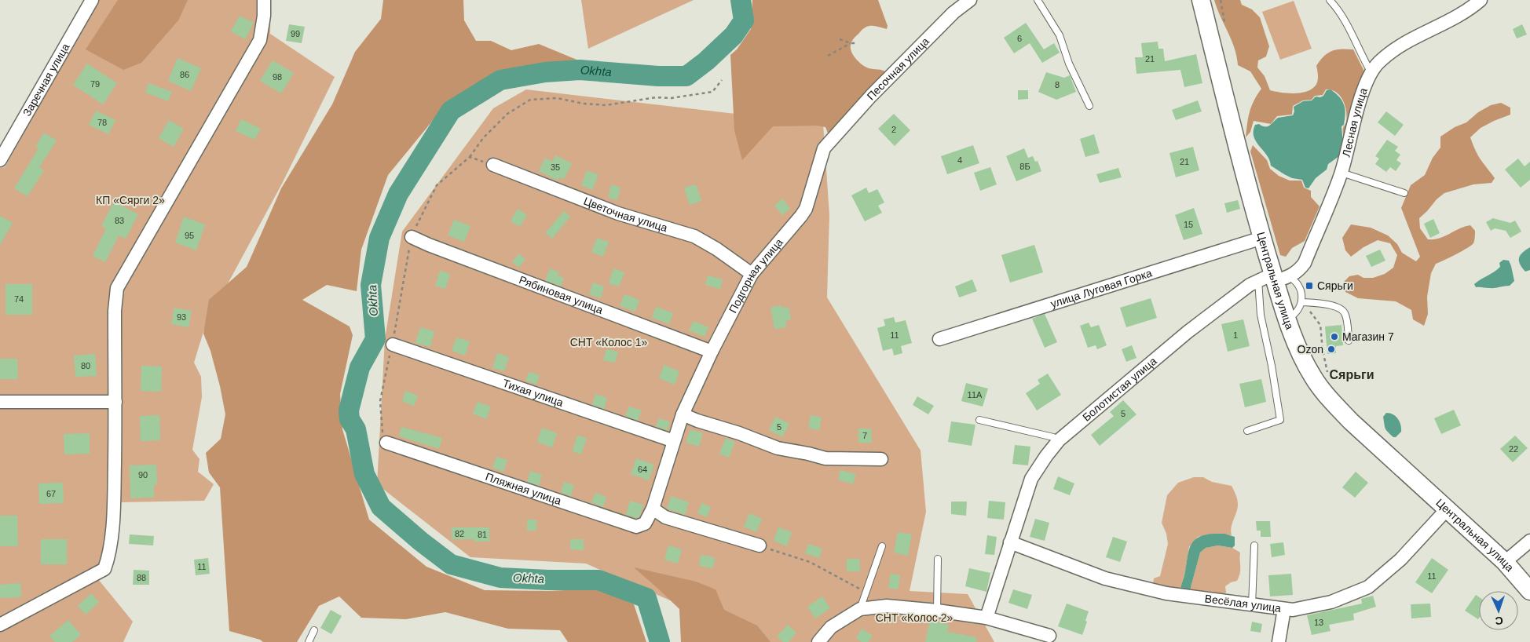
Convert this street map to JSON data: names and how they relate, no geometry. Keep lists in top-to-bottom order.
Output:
{
  "streets": {
    "street": [
      "Песочная улица",
      "Заречная улица",
      "Лесная улица",
      "Цветочная улица",
      "Подгорная улица",
      "Центральная улица",
      "улица Луговая Горка",
      "Рябиновая улица",
      "Болотистая улица",
      "Тихая улица",
      "Пляжная улица",
      "Весёлая улица"
    ]
  },
  "crossings": [
    ["Песочная улица", "Подгорная улица"],
    ["Лесная улица", "Центральная улица"],
    ["Лесная улица", "Болотистая улица"],
    ["Цветочная улица", "Подгорная улица"],
    ["Подгорная улица", "Рябиновая улица"],
    ["Подгорная улица", "Тихая улица"],
    ["Подгорная улица", "Пляжная улица"],
    ["Центральная улица", "улица Луговая Горка"],
    ["Центральная улица", "Болотистая улица"],
    ["Центральная улица", "Весёлая улица"],
    ["Болотистая улица", "Весёлая улица"]
  ],
  "districts": ["Сярьги"],
  "water": ["Okhta"],
  "parks": ["КП «Сярги 2»", "СНТ «Колос 1»", "СНТ «Колос 2»"],
  "places": {
    "transit": ["Сярьги"],
    "other": ["Магазин 7", "Ozon"]
  },
  "house_numbers": [
    "99",
    "6",
    "21",
    "86",
    "98",
    "79",
    "8",
    "78",
    "2",
    "4",
    "21",
    "8Б",
    "35",
    "83",
    "15",
    "95",
    "74",
    "93",
    "11",
    "1",
    "80",
    "11А",
    "5",
    "5",
    "7",
    "22",
    "64",
    "90",
    "67",
    "82",
    "81",
    "11",
    "11",
    "88",
    "13"
  ],
  "north": "bottom"
}
